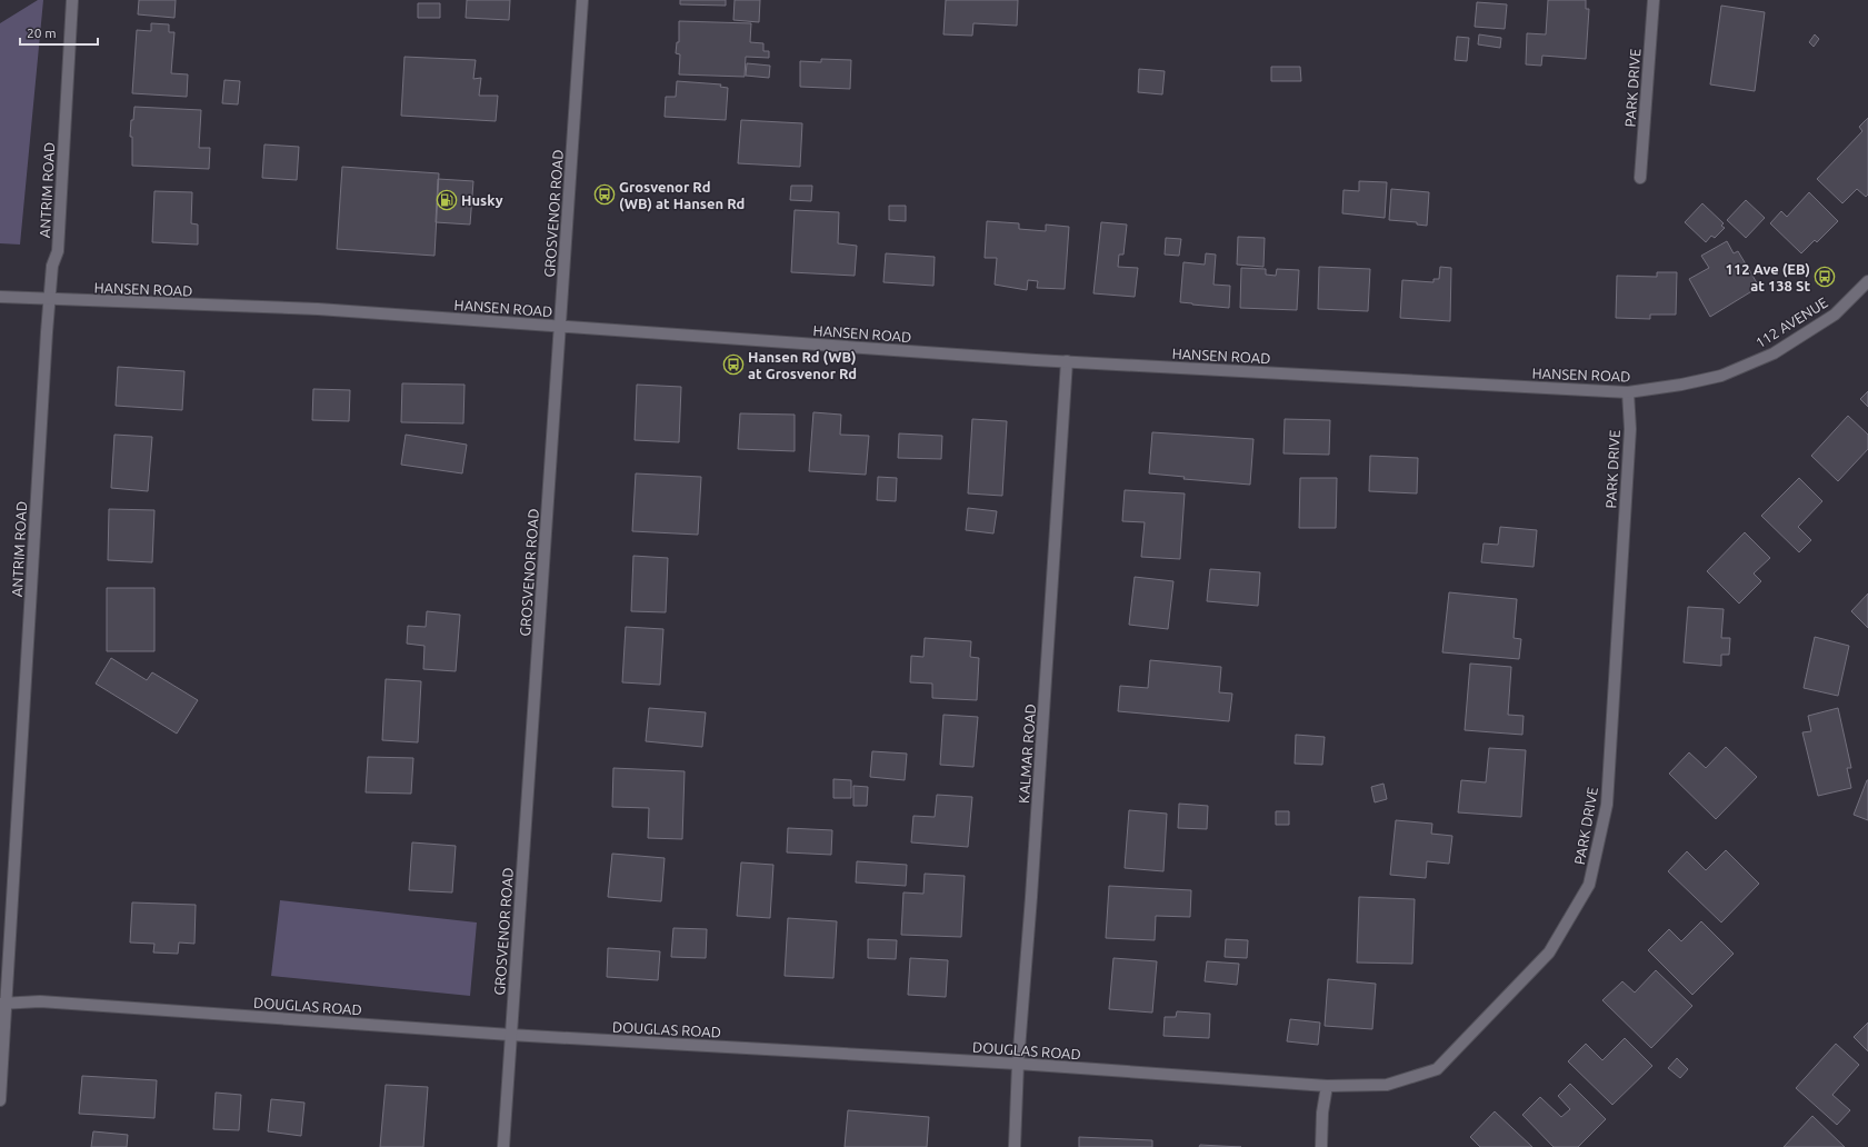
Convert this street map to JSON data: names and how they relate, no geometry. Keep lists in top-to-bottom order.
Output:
{
  "streets": {
    "street": [
      "PARK DRIVE",
      "ANTRIM ROAD",
      "GROSVENOR ROAD",
      "HANSEN ROAD",
      "112 AVENUE",
      "KALMAR ROAD",
      "DOUGLAS ROAD"
    ]
  },
  "crossings": [
    ["PARK DRIVE", "HANSEN ROAD"],
    ["PARK DRIVE", "DOUGLAS ROAD"],
    ["ANTRIM ROAD", "HANSEN ROAD"],
    ["ANTRIM ROAD", "DOUGLAS ROAD"],
    ["GROSVENOR ROAD", "HANSEN ROAD"],
    ["GROSVENOR ROAD", "DOUGLAS ROAD"],
    ["HANSEN ROAD", "112 AVENUE"],
    ["HANSEN ROAD", "KALMAR ROAD"],
    ["KALMAR ROAD", "DOUGLAS ROAD"]
  ],
  "places": {
    "bus stop": ["Grosvenor Rd (WB) at Hansen Rd", "112 Ave (EB) at 138 St", "Hansen Rd (WB) at Grosvenor Rd"],
    "fuel station": ["Husky"]
  },
  "scale_bar": "20 m"
}
